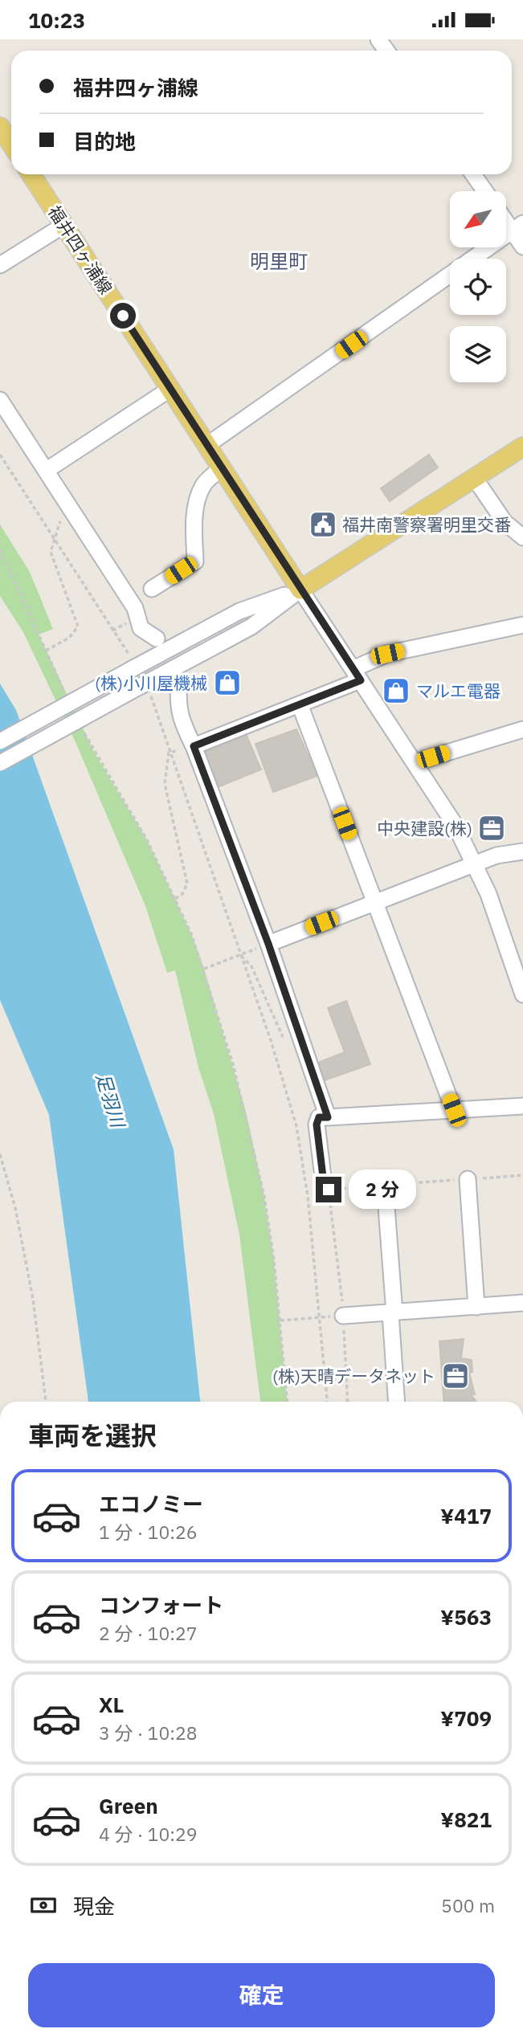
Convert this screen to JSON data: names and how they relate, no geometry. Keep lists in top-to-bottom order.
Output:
{
  "streets": {
    "main road": ["福井四ヶ浦線"]
  },
  "districts": ["明里町"],
  "water": ["足羽川"],
  "places": {
    "public building": ["福井南警察署明里交番"],
    "shop": ["(株)小川屋機械", "マルエ電器"],
    "office": ["中央建設(株)", "(株)天晴データネット"]
  },
  "north": "bottom left",
  "page": {
    "status": "10:23",
    "banner": ["福井四ヶ浦線", "目的地"],
    "bubble": "2 分",
    "heading": "車両を選択",
    "list": [
      {
        "name": "エコノミー",
        "note": "1 分 · 10:26",
        "value": "¥417"
      },
      {
        "name": "コンフォート",
        "note": "2 分 · 10:27",
        "value": "¥563"
      },
      {
        "name": "XL",
        "note": "3 分 · 10:28",
        "value": "¥709"
      },
      {
        "name": "Green",
        "note": "4 分 · 10:29",
        "value": "¥821"
      }
    ],
    "pay": ["現金", "500 m"],
    "buttons": "確定"
  }
}
